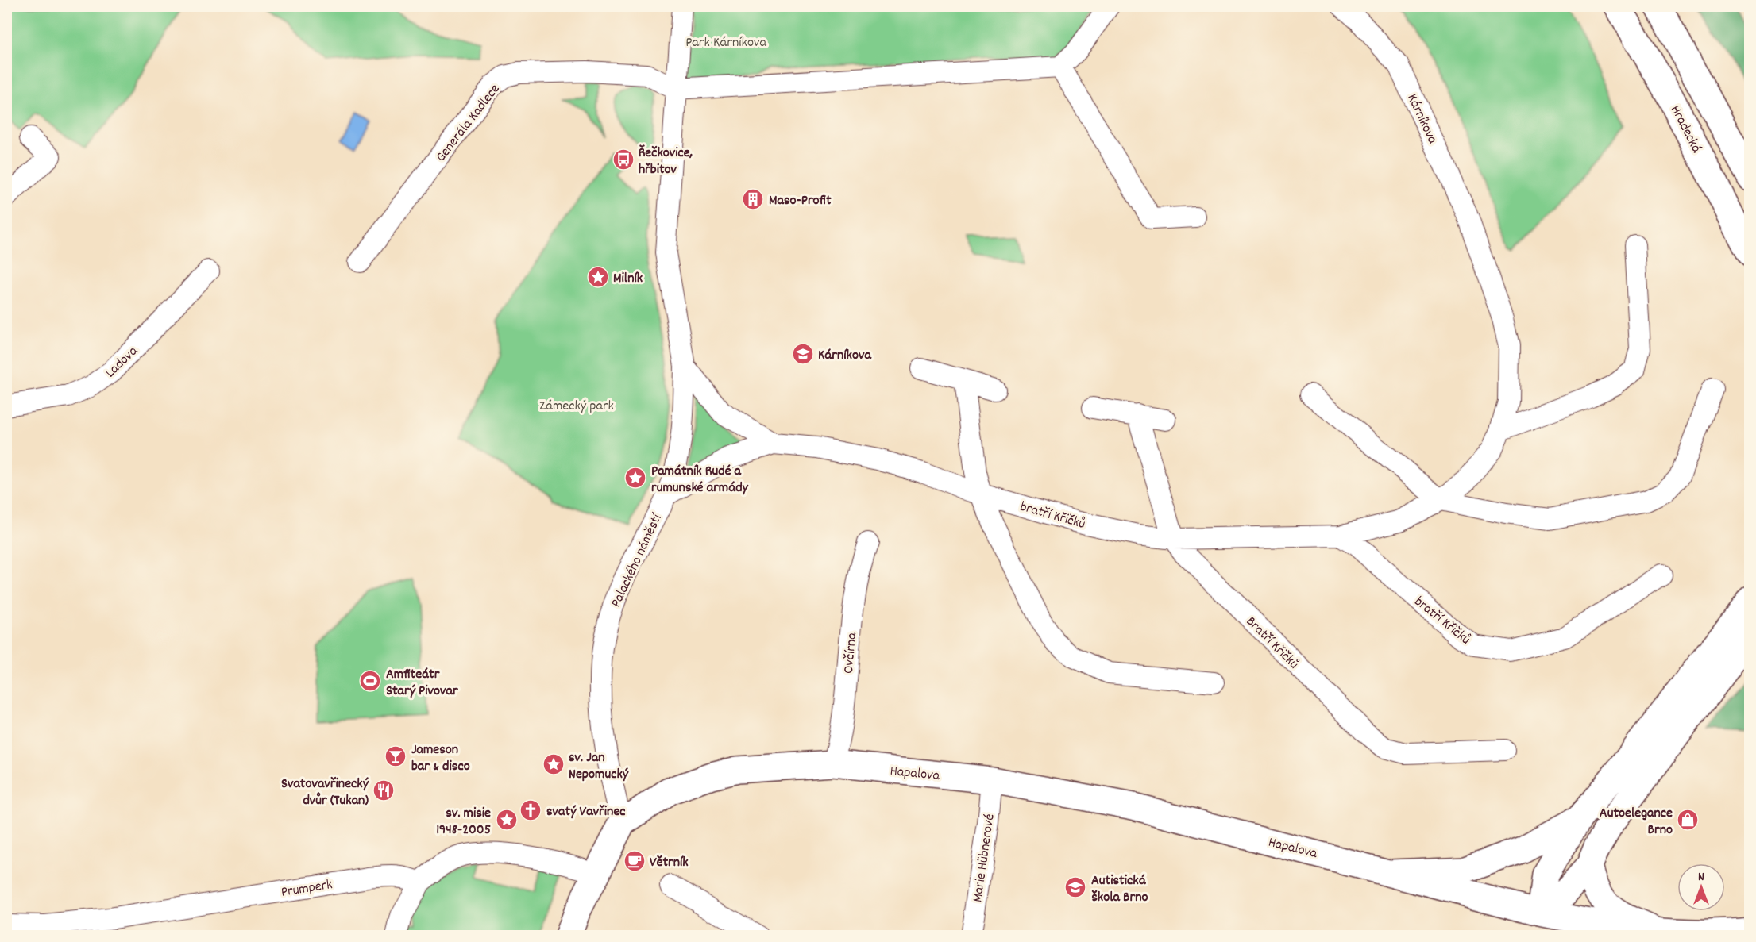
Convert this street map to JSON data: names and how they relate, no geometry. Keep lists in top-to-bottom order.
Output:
{
  "streets": {
    "main road": ["Hradecká", "Hapalova"],
    "street": [
      "Kárníkova",
      "Generála Kadlece",
      "Ladova",
      "bratří Křičků",
      "Palackého náměstí",
      "Bratří Křičků",
      "Ovčírna",
      "Marie Hübnerové",
      "Prumperk"
    ]
  },
  "crossings": [
    ["Kárníkova", "bratří Křičků"],
    ["bratří Křičků", "Palackého náměstí"],
    ["bratří Křičků", "Bratří Křičků"],
    ["Ovčírna", "Hapalova"],
    ["Hapalova", "Marie Hübnerové"]
  ],
  "parks": ["Park Kárníkova", "Zámecký park"],
  "places": {
    "bus stop": ["Řečkovice, hřbitov"],
    "building": ["Maso-Profit"],
    "place": [
      "Milník",
      "Památník Rudé a rumunské armády",
      "sv. Jan Nepomucký",
      "sv. misie 1948-2005"
    ],
    "school or university": ["Kárníkova", "Autistická škola Brno"],
    "sports": ["Amfiteátr Starý Pivovar"],
    "bar": ["Jameson bar & disco"],
    "restaurant": ["Svatovavřinecký dvůr (Tukan)"],
    "church": ["svatý Vavřinec"],
    "shop": ["Autoelegance Brno"],
    "cafe": ["Větrník"]
  },
  "north": "top"
}
